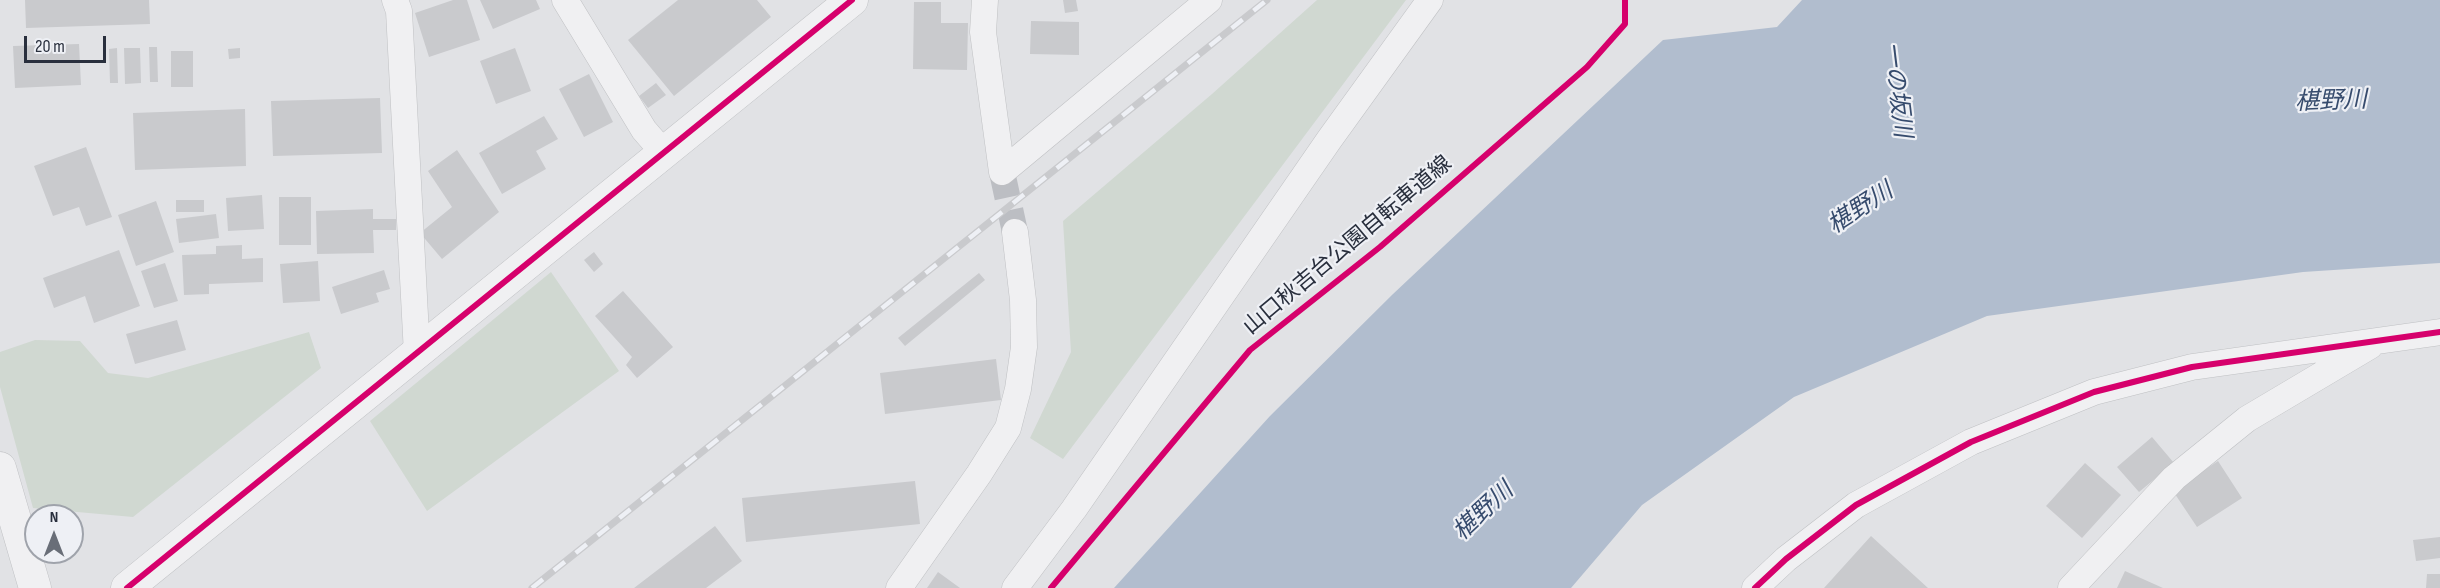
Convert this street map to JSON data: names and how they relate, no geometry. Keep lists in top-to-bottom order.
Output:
{
  "streets": {
    "cycle path": ["山口秋吉台公園自転車道線"]
  },
  "water": ["一の坂川", "椹野川"],
  "scale_bar": "20 m",
  "north": "top"
}
